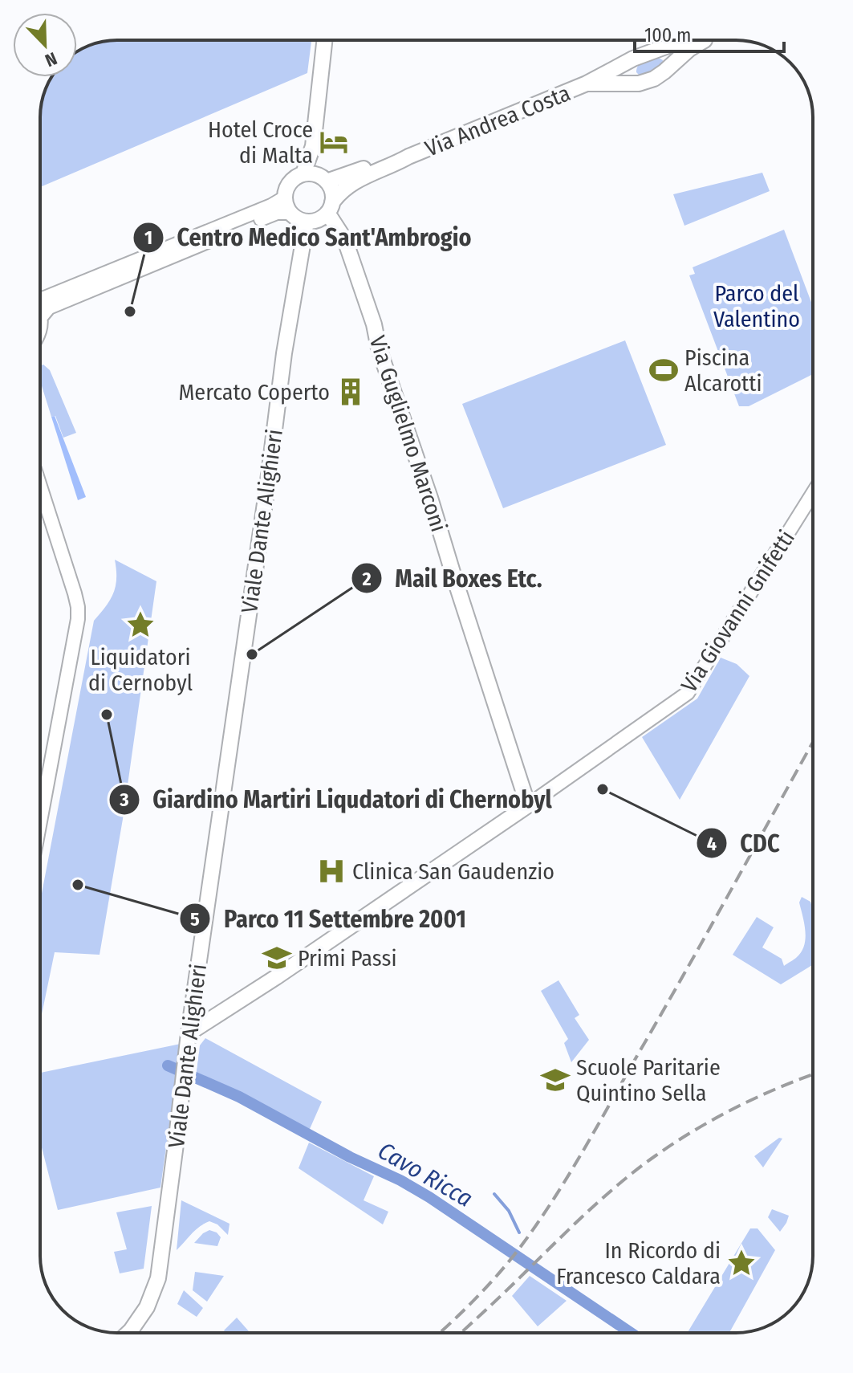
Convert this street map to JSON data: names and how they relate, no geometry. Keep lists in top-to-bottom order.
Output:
{
  "streets": {
    "main road": [
      "Via Andrea Costa",
      "Via Guglielmo Marconi",
      "Viale Dante Alighieri",
      "Via Giovanni Gnifetti"
    ]
  },
  "crossings": [
    ["Via Andrea Costa", "Via Guglielmo Marconi"],
    ["Via Andrea Costa", "Viale Dante Alighieri"],
    ["Via Guglielmo Marconi", "Viale Dante Alighieri"],
    ["Via Guglielmo Marconi", "Via Giovanni Gnifetti"],
    ["Viale Dante Alighieri", "Via Giovanni Gnifetti"]
  ],
  "water": ["Cavo Ricca"],
  "parks": ["Parco del Valentino"],
  "places": {
    "hotel": ["Hotel Croce di Malta"],
    "other": [
      "Centro Medico Sant'Ambrogio",
      "Mail Boxes Etc.",
      "Giardino Martiri Liqudatori di Chernobyl",
      "CDC",
      "Parco 11 Settembre 2001"
    ],
    "sports": ["Piscina Alcarotti"],
    "building": ["Mercato Coperto"],
    "place": ["Liquidatori di Cernobyl", "In Ricordo di Francesco Caldara"],
    "hospital": ["Clinica San Gaudenzio"],
    "school or university": ["Primi Passi", "Scuole Paritarie Quintino Sella"]
  },
  "scale_bar": "100 m",
  "north": "bottom right"
}
